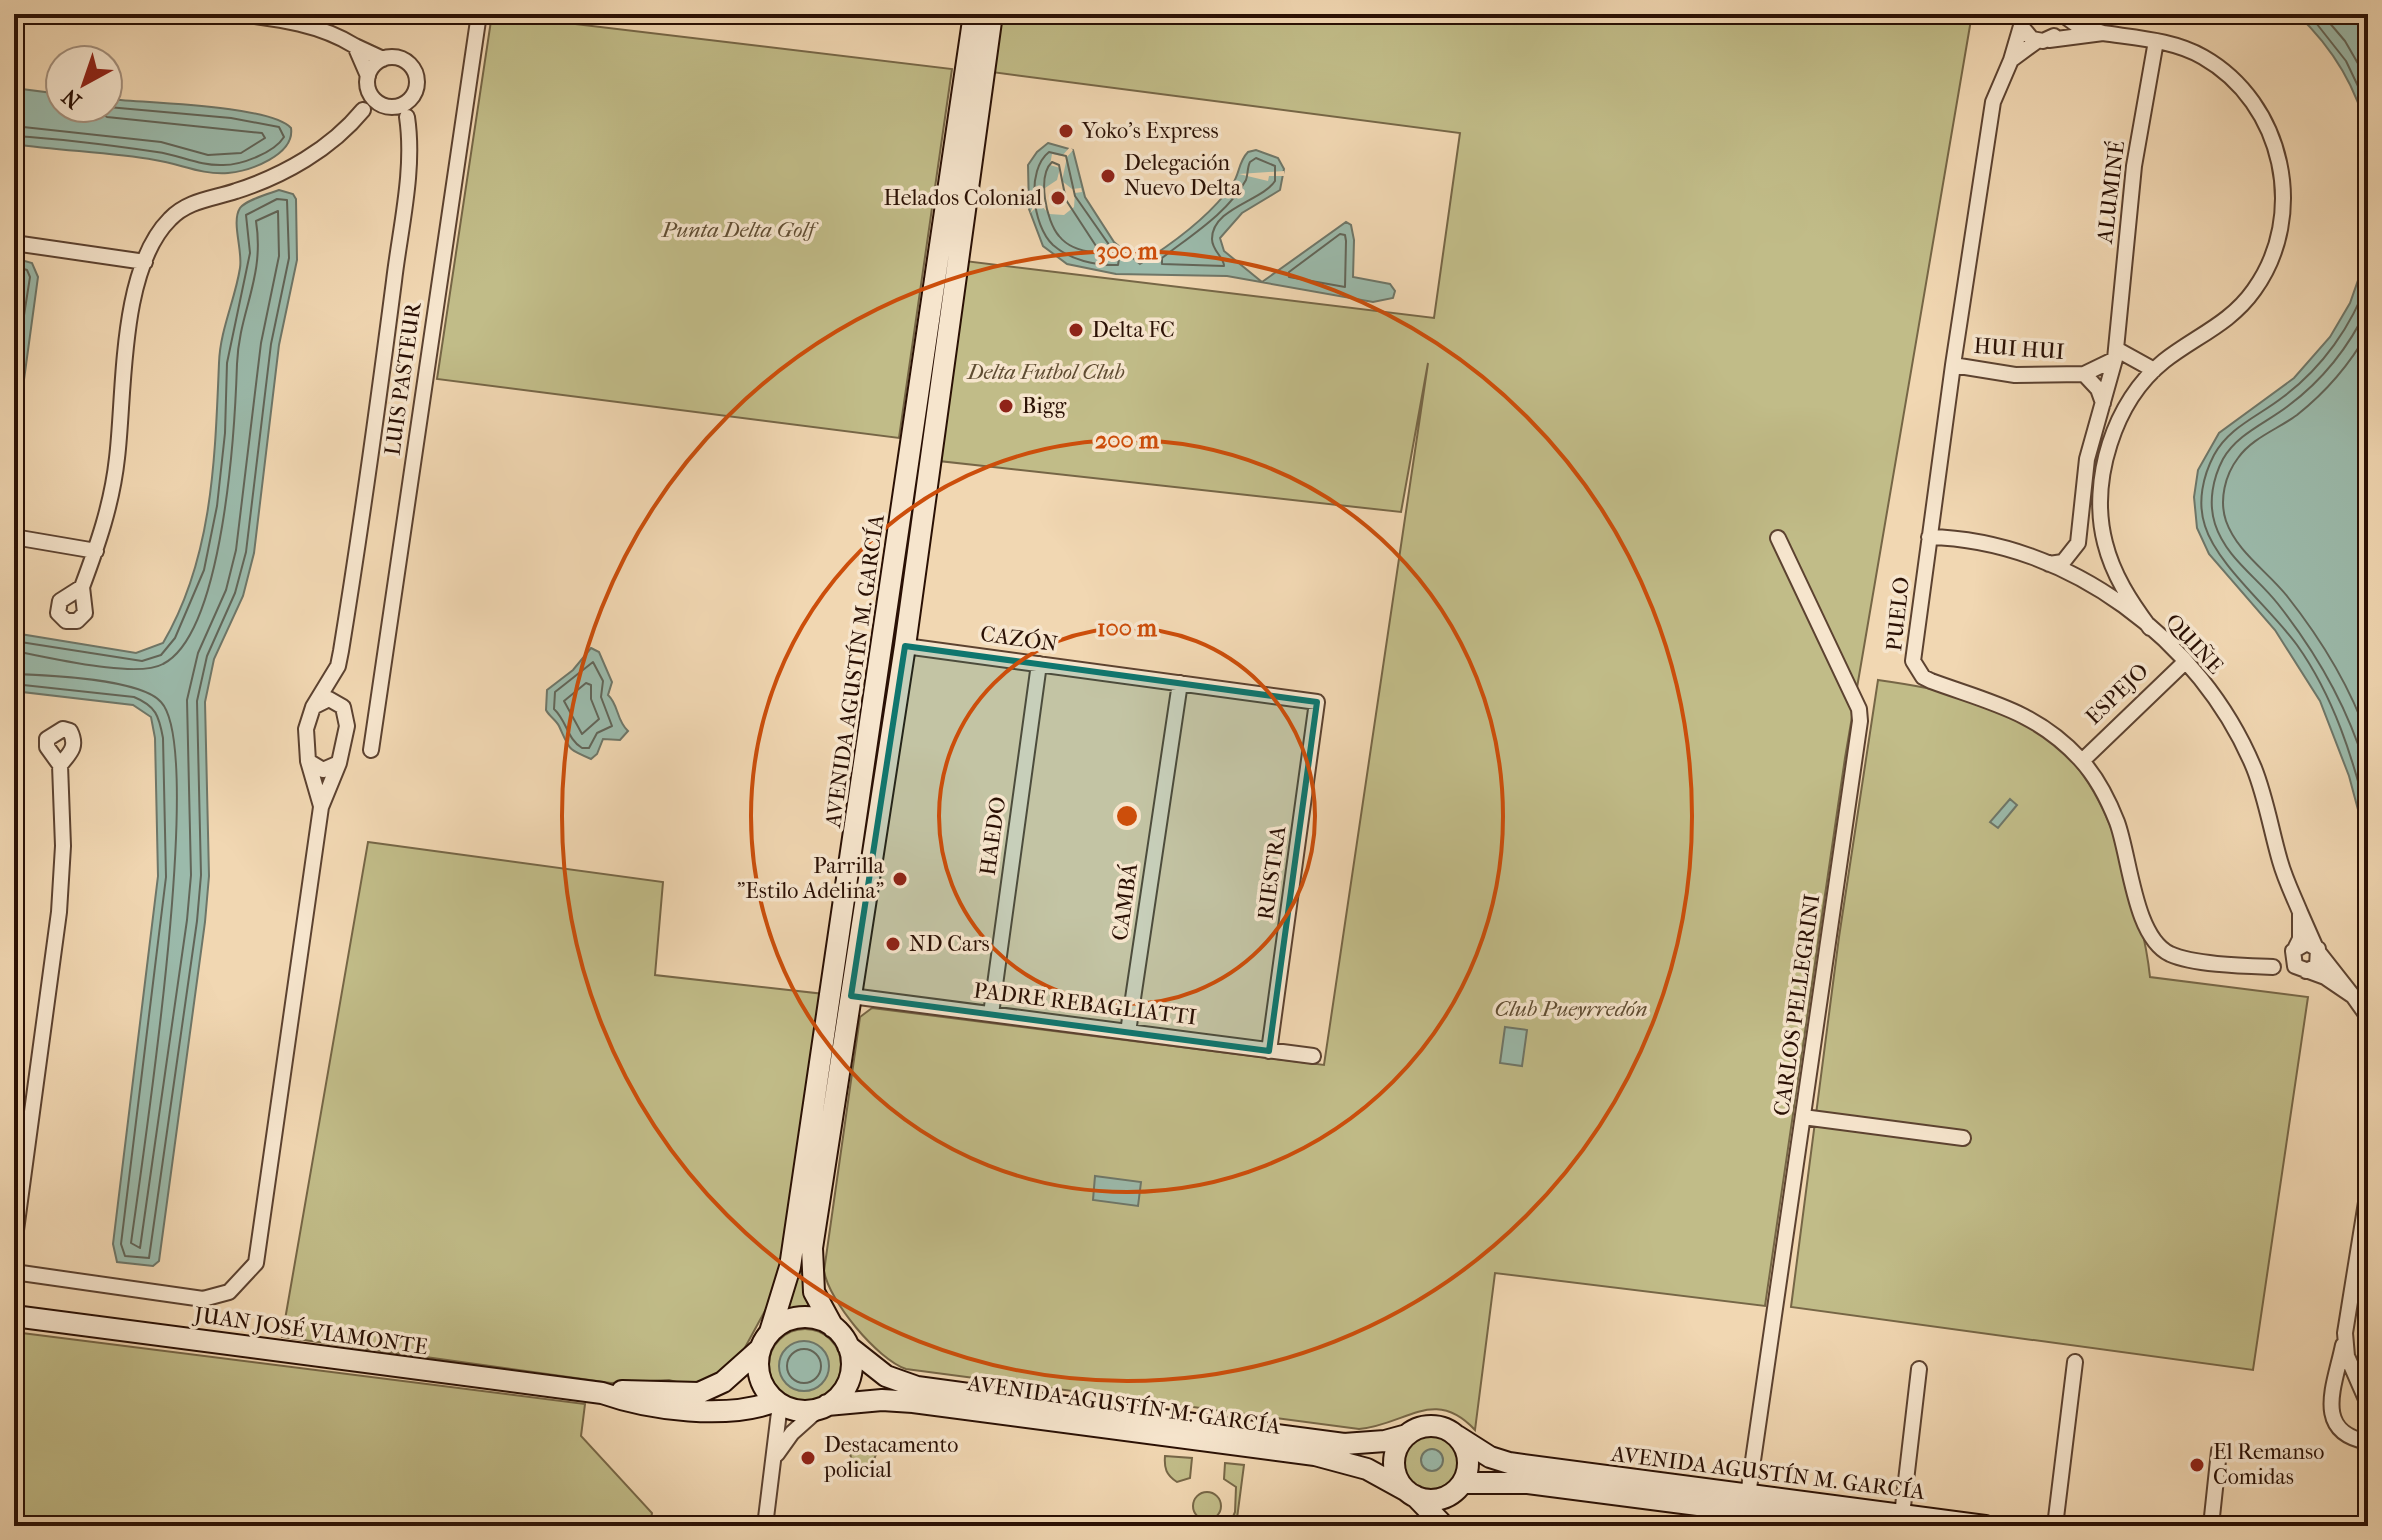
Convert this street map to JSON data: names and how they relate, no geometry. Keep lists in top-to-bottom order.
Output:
{
  "streets": {
    "main road": ["AVENIDA AGUSTÍN M. GARCÍA", "JUAN JOSÉ VIAMONTE"],
    "street": [
      "ALUMINÉ",
      "HUI HUI",
      "LUIS PASTEUR",
      "PUELO",
      "CAZÓN",
      "QUIÑE",
      "ESPEJO",
      "HAEDO",
      "RIESTRA",
      "CAMBÁ",
      "PADRE REBAGLIATTI",
      "CARLOS PELLEGRINI"
    ]
  },
  "crossings": [
    ["ALUMINÉ", "QUIÑE"],
    ["HUI HUI", "PUELO"],
    ["PUELO", "QUIÑE"],
    ["PUELO", "ESPEJO"],
    ["CAZÓN", "AVENIDA AGUSTÍN M. GARCÍA"],
    ["CAZÓN", "HAEDO"],
    ["CAZÓN", "RIESTRA"],
    ["CAZÓN", "CAMBÁ"],
    ["QUIÑE", "ESPEJO"],
    ["AVENIDA AGUSTÍN M. GARCÍA", "PADRE REBAGLIATTI"],
    ["AVENIDA AGUSTÍN M. GARCÍA", "CARLOS PELLEGRINI"],
    ["AVENIDA AGUSTÍN M. GARCÍA", "JUAN JOSÉ VIAMONTE"],
    ["HAEDO", "PADRE REBAGLIATTI"],
    ["RIESTRA", "PADRE REBAGLIATTI"],
    ["CAMBÁ", "PADRE REBAGLIATTI"]
  ],
  "parks": ["Punta Delta Golf", "Delta Futbol Club", "Club Pueyrredón"],
  "places": [
    "Yoko's Express",
    "Delegación Nuevo Delta",
    "Helados Colonial",
    "Delta FC",
    "Bigg",
    "Parrilla \"Estilo Adelina\"",
    "ND Cars",
    "Destacamento policial",
    "El Remanso Comidas"
  ],
  "north": "bottom left",
  "rings": ["300 m", "200 m", "100 m"]
}
